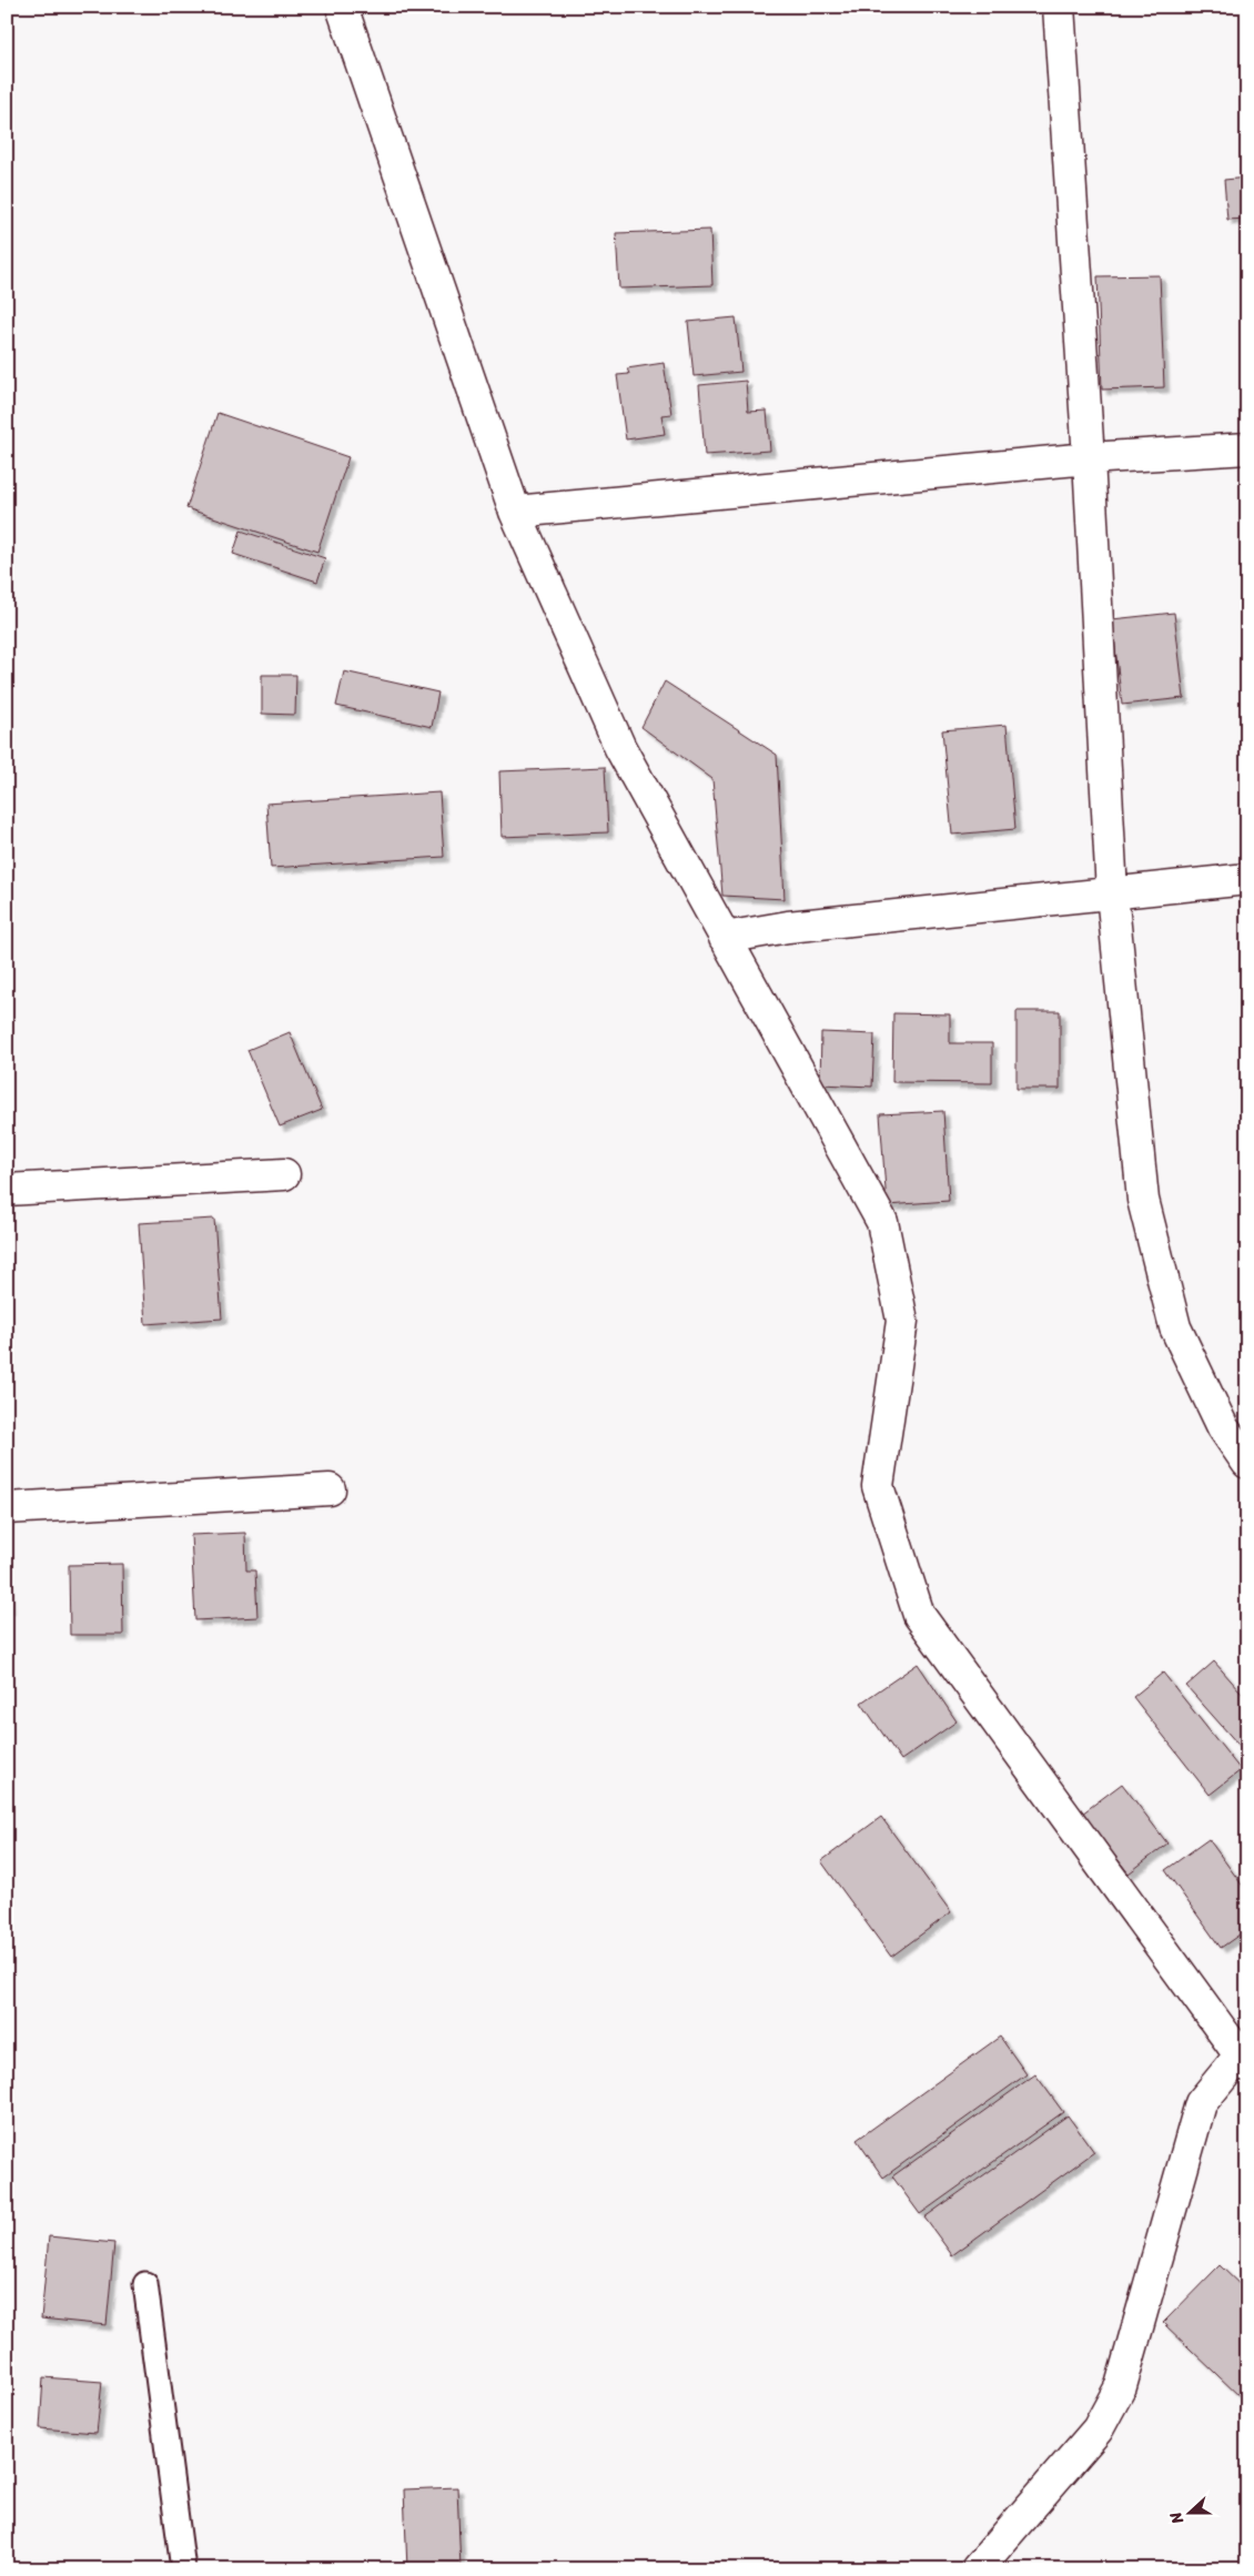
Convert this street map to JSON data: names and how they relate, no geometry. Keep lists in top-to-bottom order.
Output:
{
  "north": "left"
}
